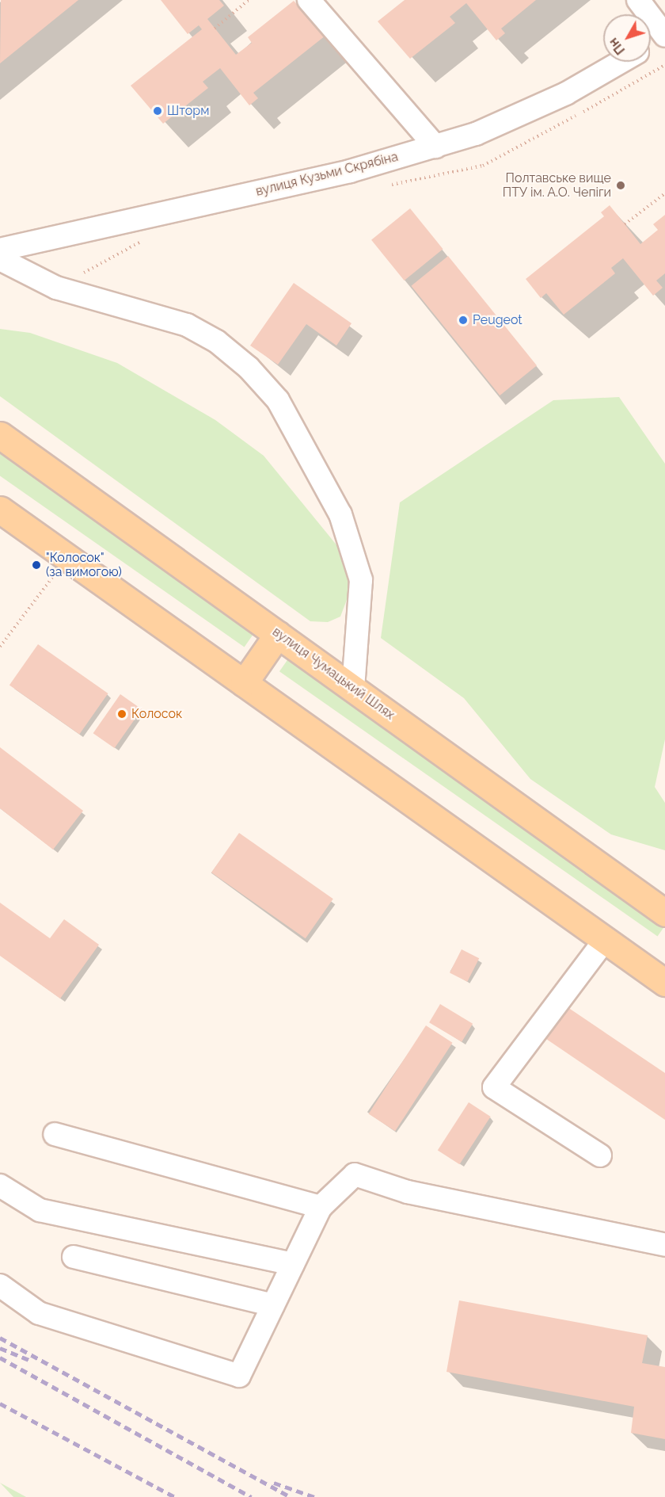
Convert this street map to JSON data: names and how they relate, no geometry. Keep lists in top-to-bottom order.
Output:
{
  "streets": {
    "main road": ["вулиця Чумацький Шлях"],
    "street": ["вулиця Кузьми Скрябіна"]
  },
  "places": [
    "Шторм",
    "Полтавське вище ПТУ ім. А.О. Чепіги",
    "Peugeot",
    "\"Колосок\" (за вимогою)",
    "Колосок"
  ],
  "north": "bottom left"
}
